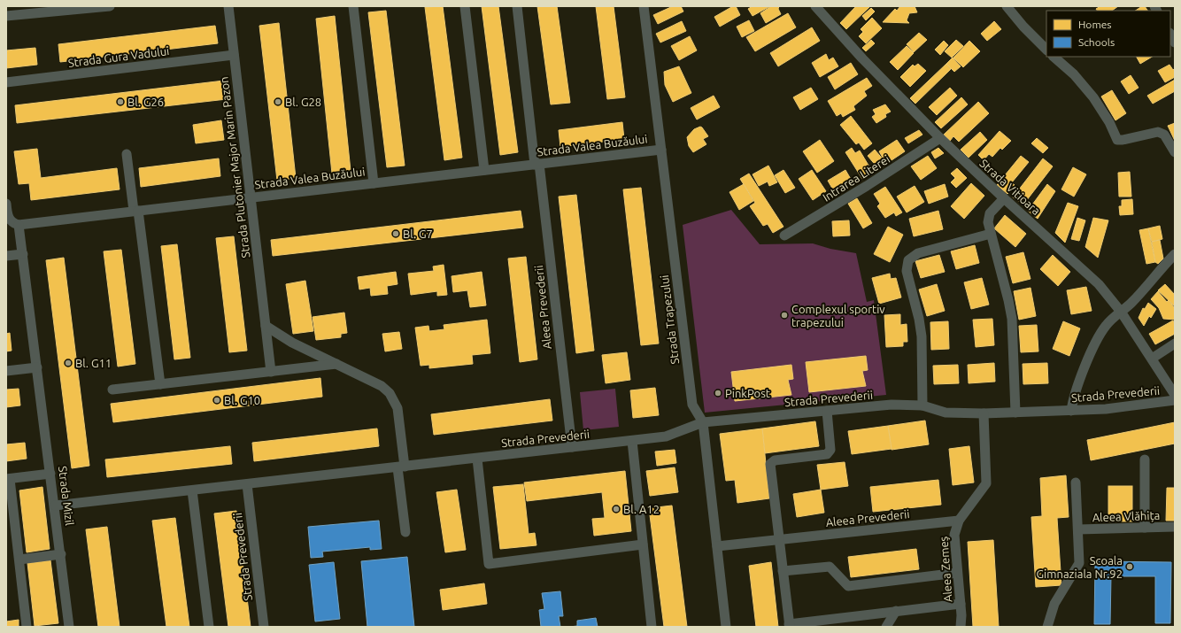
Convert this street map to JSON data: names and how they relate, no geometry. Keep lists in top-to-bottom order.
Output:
{
  "streets": {
    "street": [
      "Strada Gura Vadului",
      "Strada Valea Buzăului",
      "Strada Plutonier Major Marin Pazon",
      "Intrarea Literei",
      "Strada Vitioara",
      "Aleea Prevederii",
      "Strada Trapezului",
      "Strada Prevederii",
      "Strada Mizil",
      "Aleea Vlăhița",
      "Aleea Zemeș"
    ]
  },
  "crossings": [
    ["Strada Gura Vadului", "Strada Plutonier Major Marin Pazon"],
    ["Strada Valea Buzăului", "Strada Plutonier Major Marin Pazon"],
    ["Strada Valea Buzăului", "Aleea Prevederii"],
    ["Strada Valea Buzăului", "Strada Trapezului"],
    ["Strada Valea Buzăului", "Strada Mizil"],
    ["Intrarea Literei", "Strada Vitioara"],
    ["Aleea Prevederii", "Strada Trapezului"],
    ["Aleea Prevederii", "Strada Prevederii"],
    ["Aleea Prevederii", "Aleea Zemeș"],
    ["Strada Trapezului", "Strada Prevederii"],
    ["Strada Prevederii", "Strada Mizil"],
    ["Strada Prevederii", "Aleea Zemeș"]
  ],
  "places": [
    "Bl. G26",
    "Bl. G28",
    "Bl. G7",
    "Complexul sportiv trapezului",
    "Bl. G11",
    "PinkPost",
    "Bl. G10",
    "Bl. A12",
    "Scoala Gimnaziala Nr.92"
  ],
  "legend": ["Homes", "Schools"]
}
